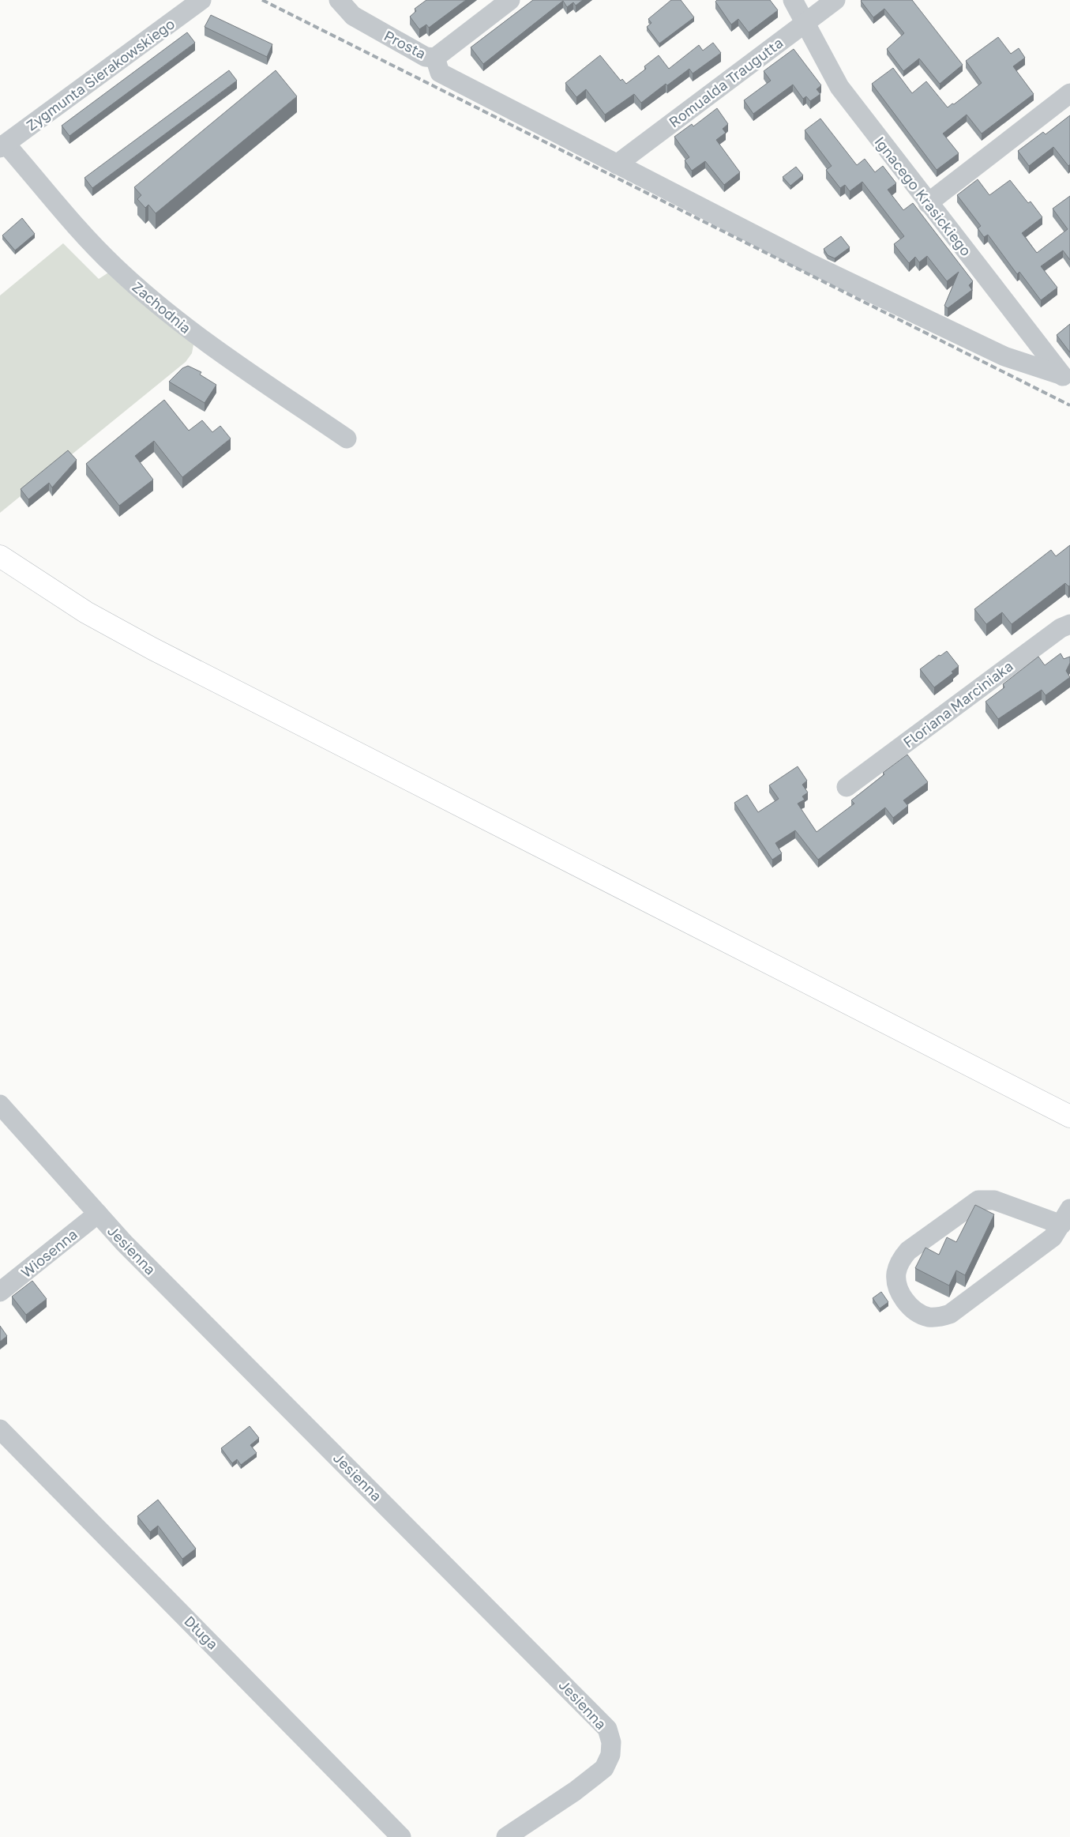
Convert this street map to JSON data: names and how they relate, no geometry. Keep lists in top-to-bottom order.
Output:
{
  "streets": {
    "street": [
      "Prosta",
      "Zygmunta Sierakowskiego",
      "Romualda Traugutta",
      "Ignacego Krasickiego",
      "Zachodnia",
      "Floriana Marciniaka",
      "Jesienna",
      "Wiosenna",
      "Długa"
    ]
  },
  "crossings": [
    ["Zygmunta Sierakowskiego", "Zachodnia"],
    ["Romualda Traugutta", "Ignacego Krasickiego"],
    ["Jesienna", "Wiosenna"]
  ]
}
